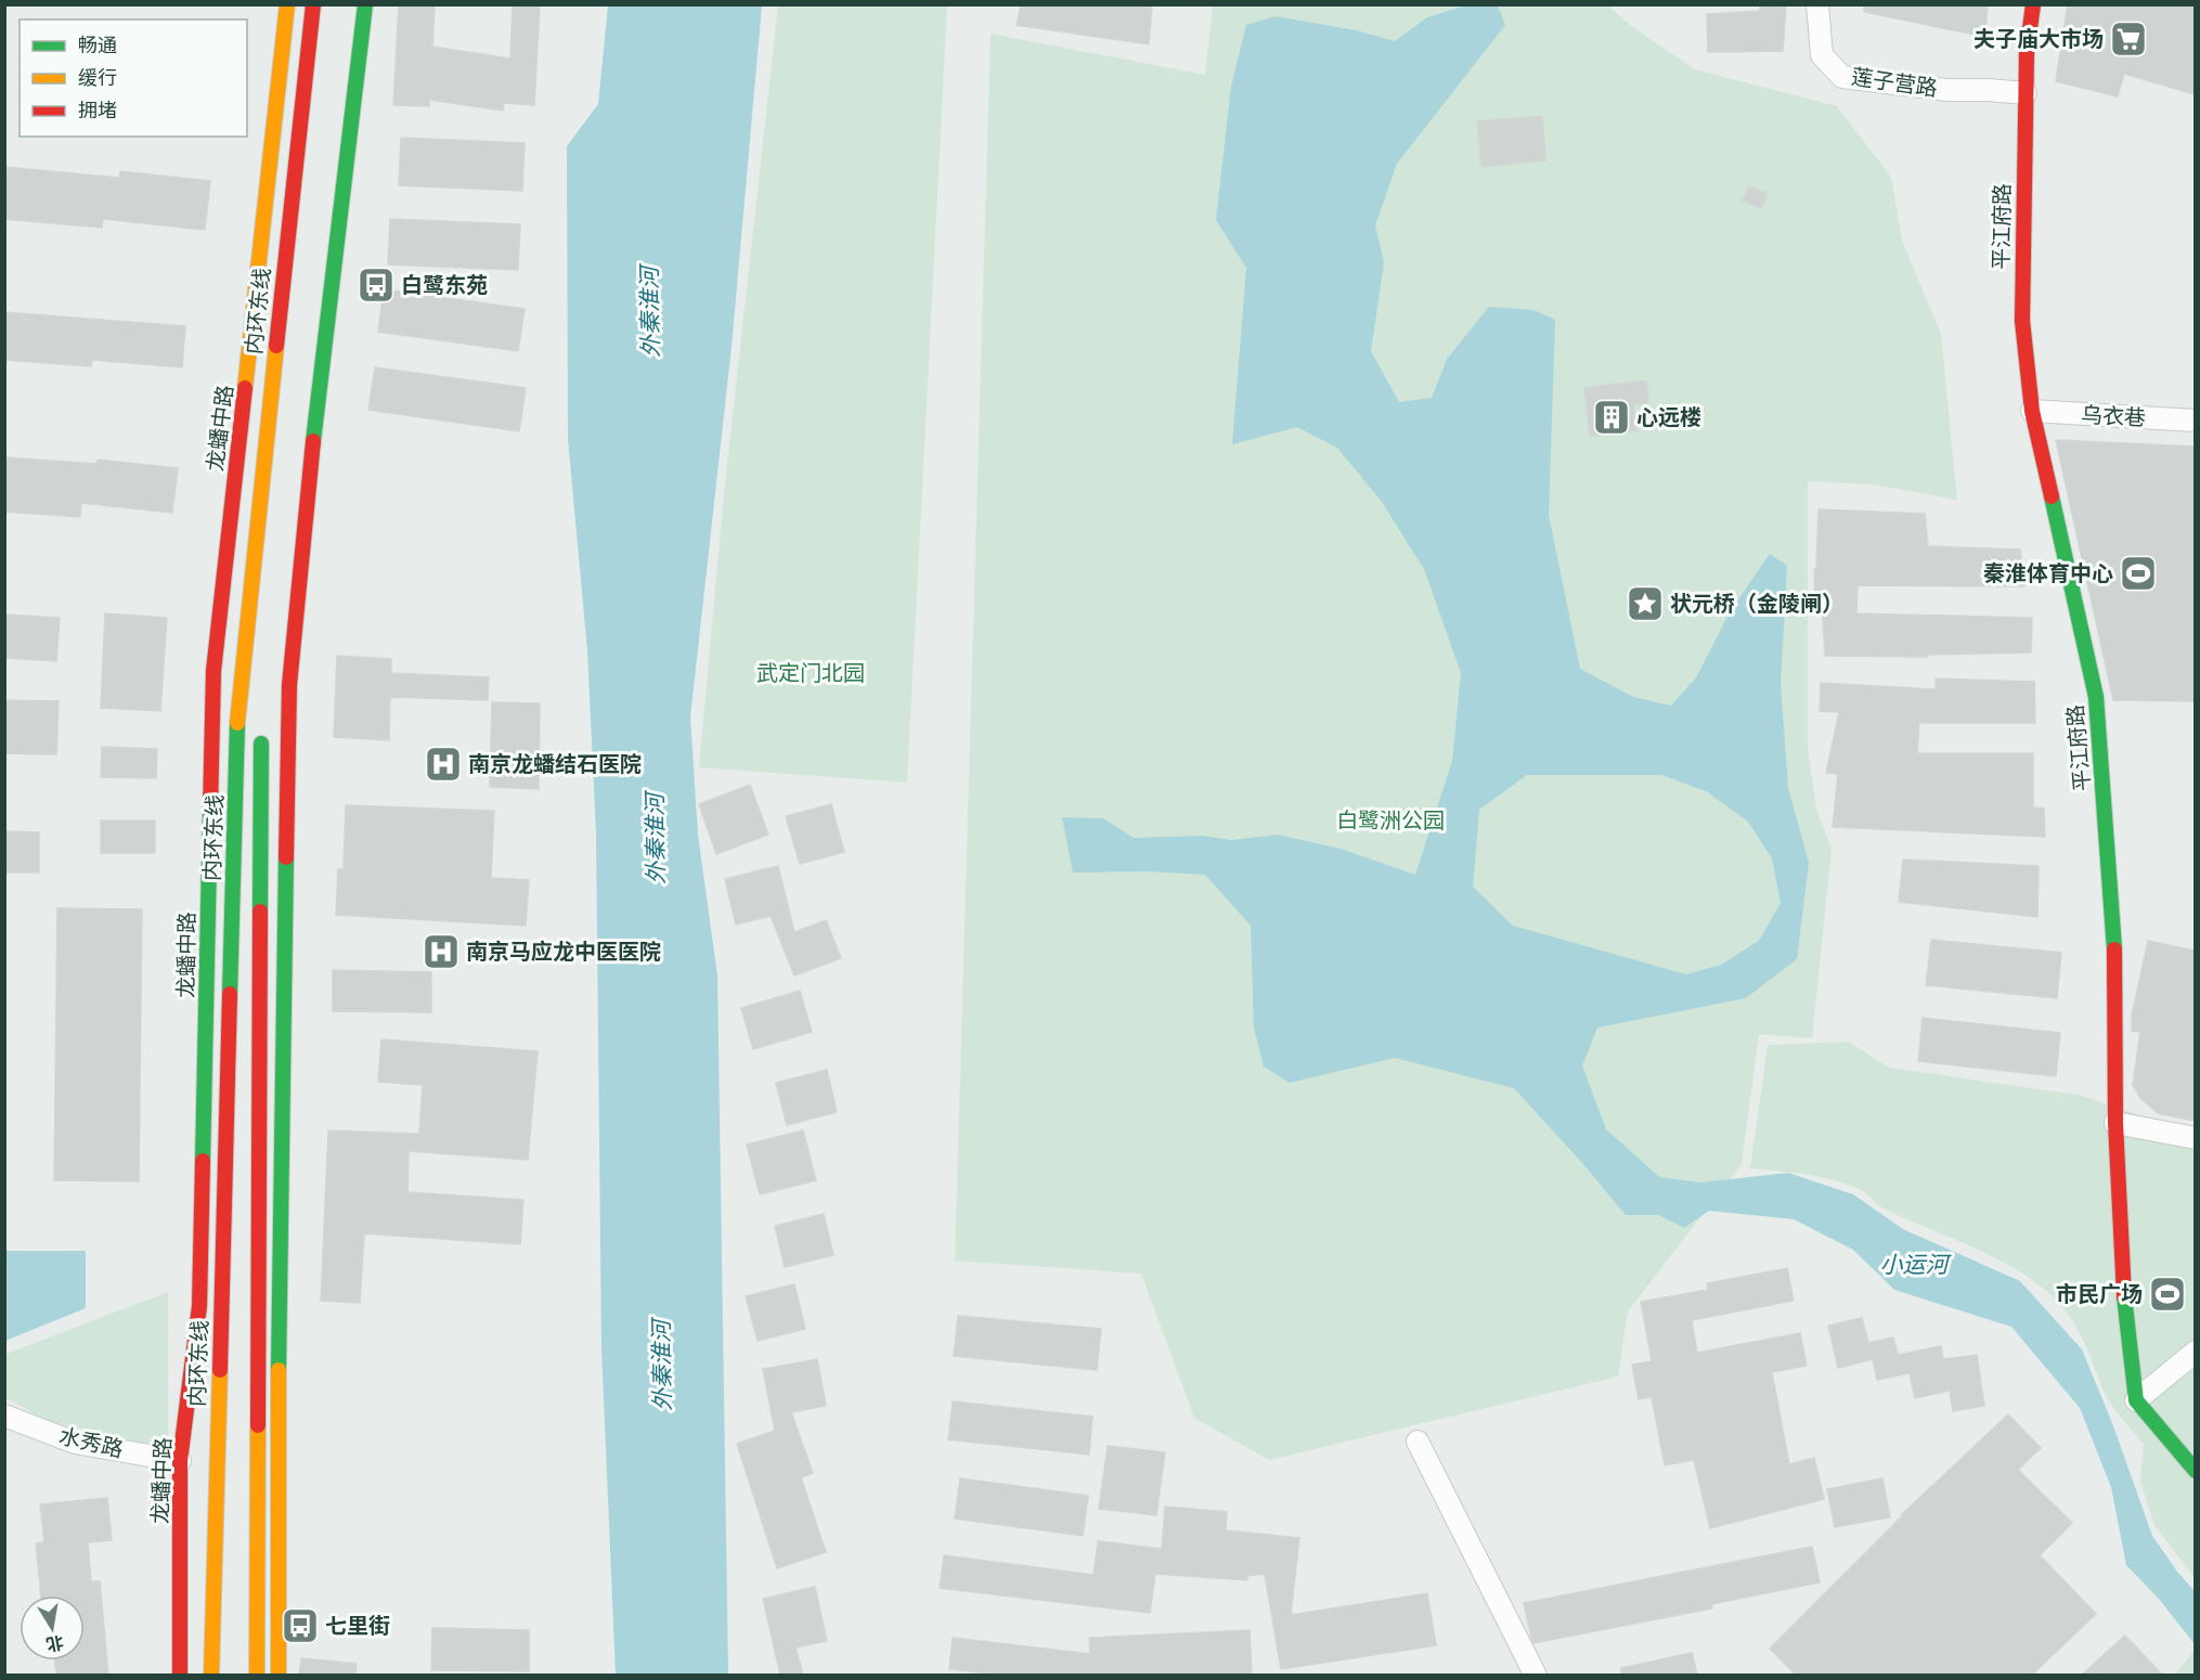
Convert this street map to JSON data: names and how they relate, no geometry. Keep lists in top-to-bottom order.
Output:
{
  "streets": {
    "main road": ["平江府路", "内环东线", "龙蟠中路"],
    "street": ["莲子营路", "乌衣巷", "水秀路"]
  },
  "crossings": [
    ["莲子营路", "平江府路"],
    ["平江府路", "乌衣巷"],
    ["龙蟠中路", "水秀路"]
  ],
  "water": ["外秦淮河", "小运河"],
  "parks": ["武定门北园", "白鹭洲公园"],
  "places": {
    "supermarket": ["夫子庙大市场"],
    "bus stop": ["白鹭东苑", "七里街"],
    "building": ["心远楼"],
    "sports": ["秦淮体育中心", "市民广场"],
    "place": ["状元桥（金陵闸）"],
    "hospital": ["南京龙蟠结石医院", "南京马应龙中医医院"]
  },
  "legend": ["畅通", "缓行", "拥堵"],
  "north": "bottom"
}
